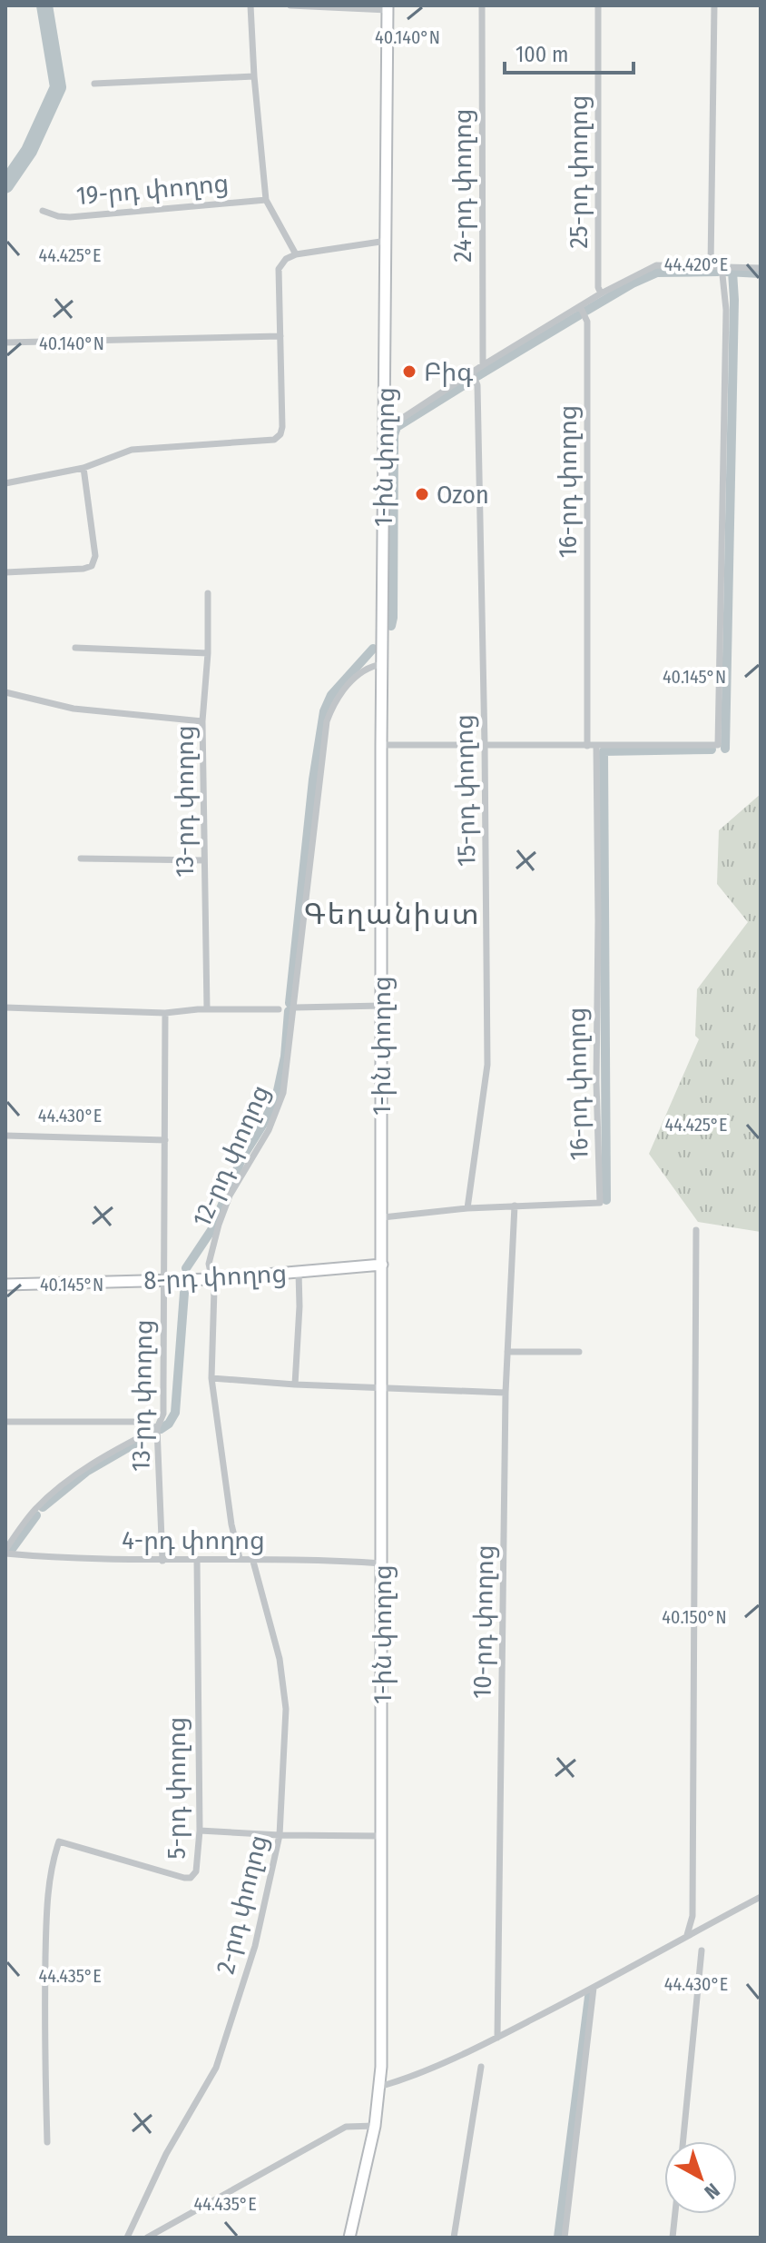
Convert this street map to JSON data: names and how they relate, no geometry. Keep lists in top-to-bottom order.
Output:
{
  "streets": {
    "main road": ["1-ին փողոց", "8-րդ փողոց"],
    "street": [
      "25-րդ փողոց",
      "24-րդ փողոց",
      "19-րդ փողոց",
      "16-րդ փողոց",
      "15-րդ փողոց",
      "13-րդ փողոց",
      "12-րդ փողոց",
      "4-րդ փողոց",
      "10-րդ փողոց",
      "5-րդ փողոց",
      "2-րդ փողոց"
    ]
  },
  "crossings": [
    ["1-ին փողոց", "16-րդ փողոց"],
    ["1-ին փողոց", "12-րդ փողոց"],
    ["1-ին փողոց", "8-րդ փողոց"],
    ["1-ին փողոց", "4-րդ փողոց"],
    ["16-րդ փողոց", "15-րդ փողոց"],
    ["16-րդ փողոց", "10-րդ փողոց"],
    ["13-րդ փողոց", "8-րդ փողոց"],
    ["13-րդ փողոց", "4-րդ փողոց"],
    ["12-րդ փողոց", "8-րդ փողոց"],
    ["12-րդ փողոց", "4-րդ փողոց"],
    ["4-րդ փողոց", "5-րդ փողոց"],
    ["4-րդ փողոց", "2-րդ փողոց"]
  ],
  "districts": ["Գեղանիստ"],
  "places": ["Բիգ", "Ozon"],
  "scale_bar": "100 m",
  "north": "bottom right",
  "coordinates": [
    "40.140°N",
    "44.425°E",
    "44.420°E",
    "40.145°N",
    "44.430°E",
    "40.150°N",
    "44.435°E"
  ]
}
